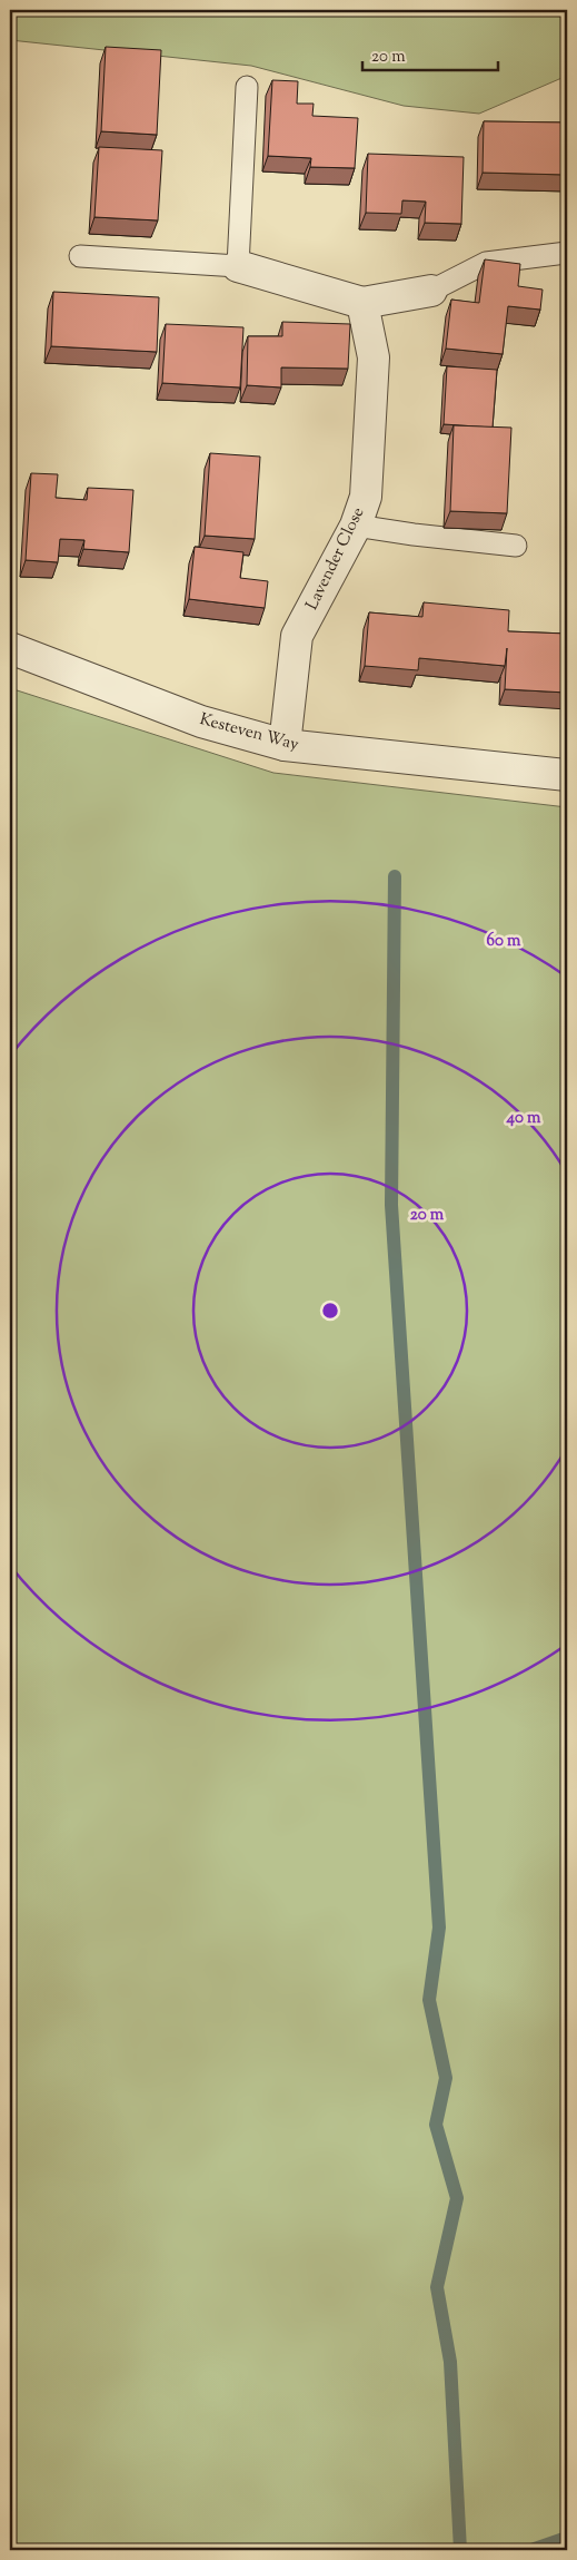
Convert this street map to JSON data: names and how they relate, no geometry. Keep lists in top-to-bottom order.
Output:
{
  "streets": {
    "street": ["Lavender Close", "Kesteven Way"]
  },
  "crossings": [
    ["Lavender Close", "Kesteven Way"]
  ],
  "scale_bar": "20 m",
  "rings": ["60 m", "40 m", "20 m"]
}
